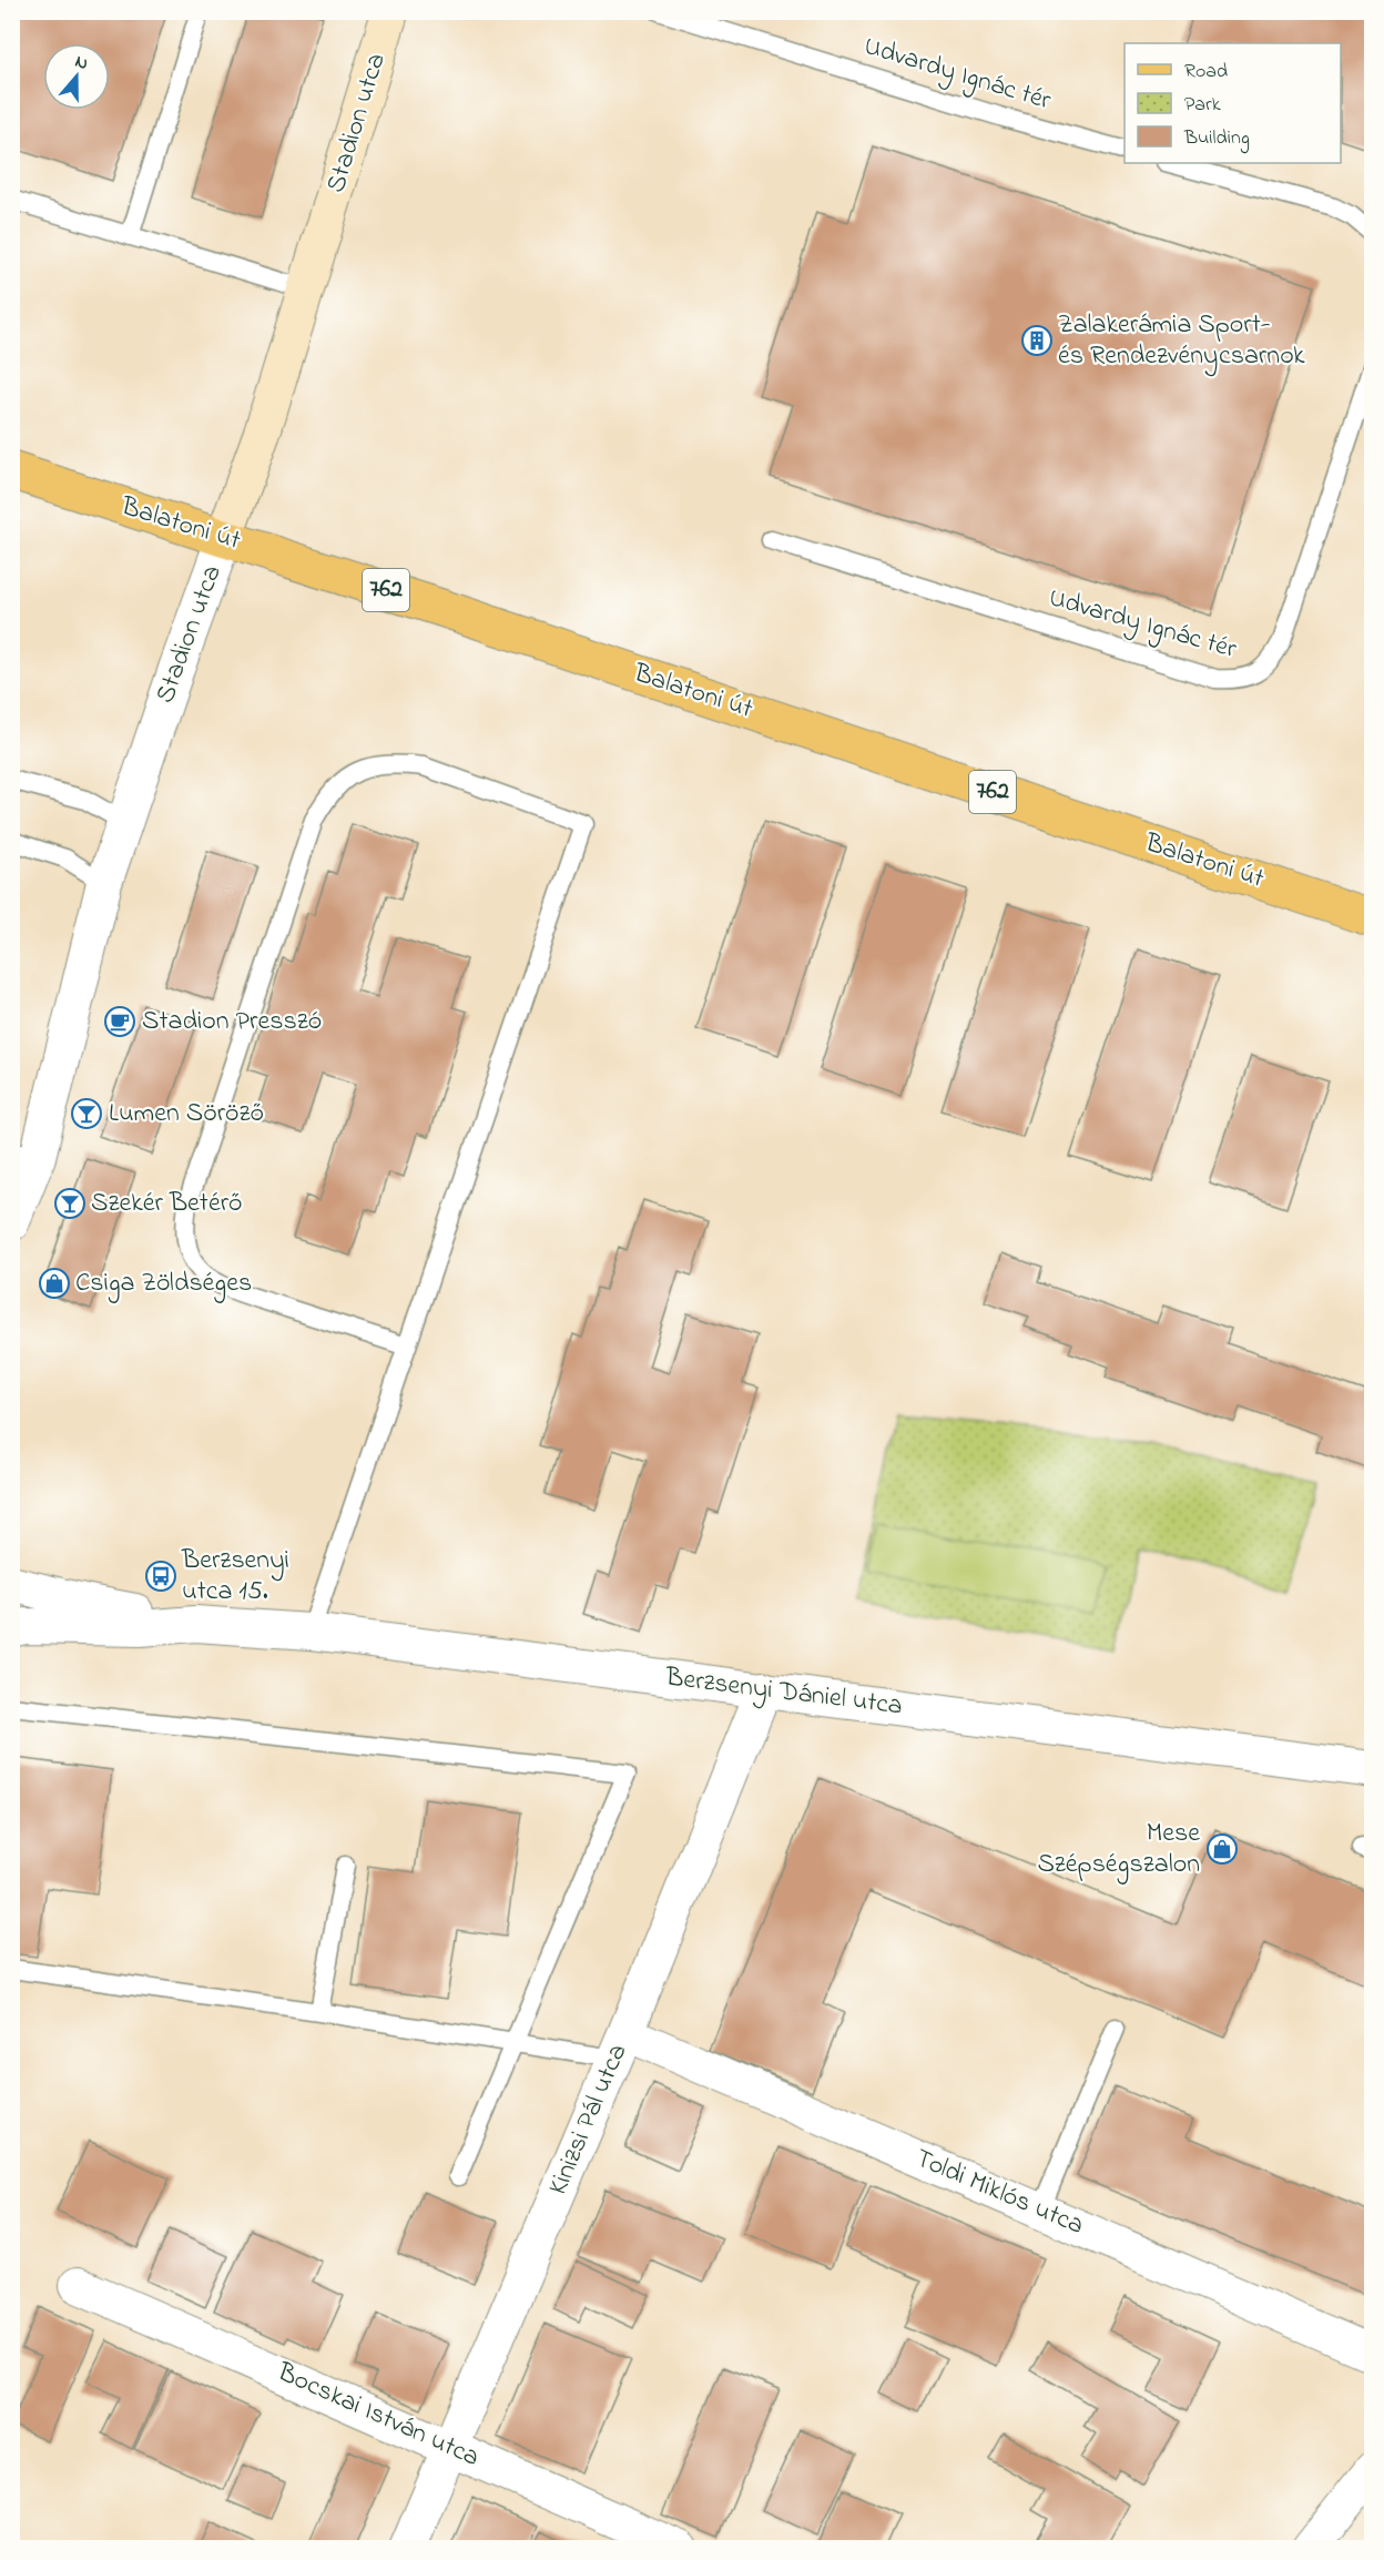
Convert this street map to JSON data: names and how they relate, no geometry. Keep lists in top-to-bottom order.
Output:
{
  "streets": {
    "main road": ["Balatoni út", "762"],
    "street": [
      "Stadion utca",
      "Berzsenyi Dániel utca",
      "Kinizsi Pál utca",
      "Toldi Miklós utca",
      "Bocskai István utca"
    ],
    "lane": ["Udvardy Ignác tér"]
  },
  "crossings": [
    ["Stadion utca", "Balatoni út"],
    ["Berzsenyi Dániel utca", "Kinizsi Pál utca"],
    ["Kinizsi Pál utca", "Toldi Miklós utca"],
    ["Kinizsi Pál utca", "Bocskai István utca"]
  ],
  "places": {
    "building": ["Zalakerámia Sport- és Rendezvénycsarnok"],
    "cafe": ["Stadion Presszó"],
    "bar": ["Lumen Söröző", "Szekér Betérő"],
    "shop": ["Csiga Zöldséges", "Mese Szépségszalon"],
    "bus stop": ["Berzsenyi utca 15."]
  },
  "legend": ["Road", "Park", "Building"],
  "north": "top"
}
